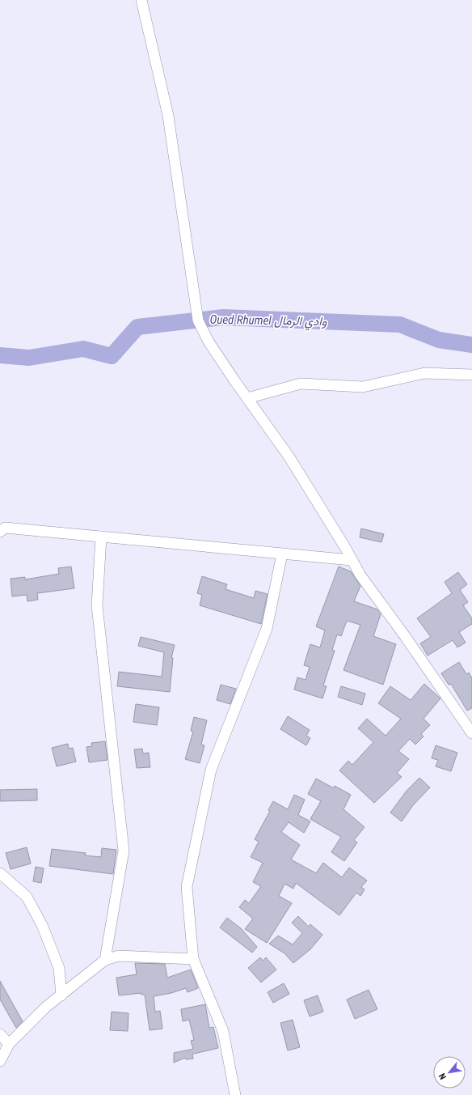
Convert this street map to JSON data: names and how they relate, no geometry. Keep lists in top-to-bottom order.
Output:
{
  "water": ["Oued Rhumel وادي الرمال"],
  "north": "bottom left"
}
